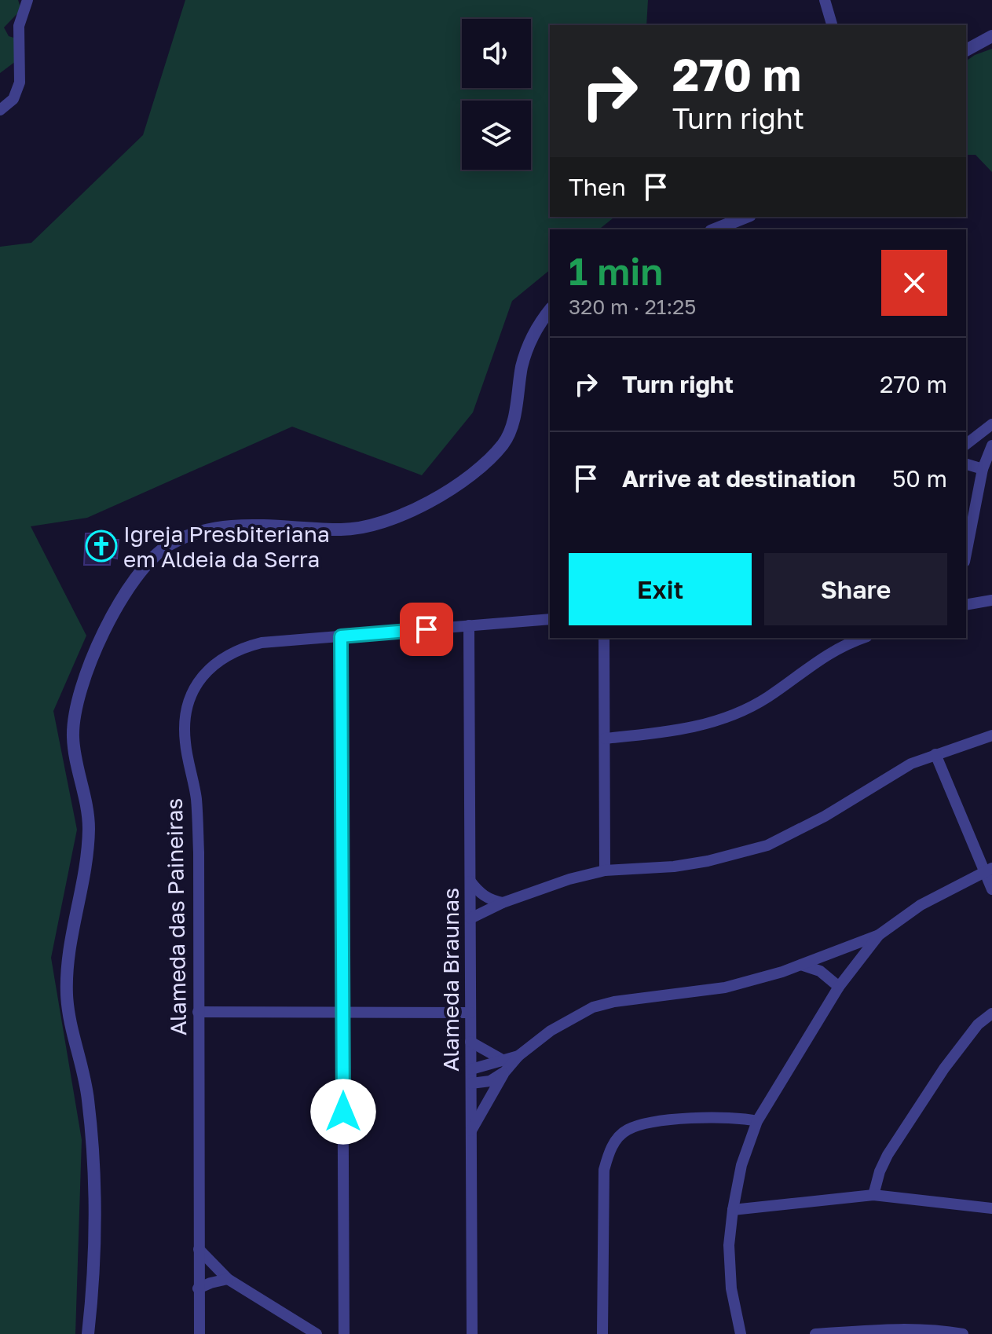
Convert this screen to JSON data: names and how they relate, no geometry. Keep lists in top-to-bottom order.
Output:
{
  "streets": {
    "street": ["Alameda das Paineiras", "Alameda Braunas"]
  },
  "crossings": [
    ["Alameda das Paineiras", "Alameda Braunas"]
  ],
  "places": {
    "church": ["Igreja Presbiteriana em Aldeia da Serra"]
  },
  "page": {
    "turn": ["270 m", "Turn right"],
    "then": "Then",
    "heading": ["1 min", "320 m · 21:25"],
    "list": [
      {
        "name": "Turn right",
        "value": "270 m"
      },
      {
        "name": "Arrive at destination",
        "value": "50 m"
      }
    ],
    "buttons": ["Exit", "Share"]
  }
}
